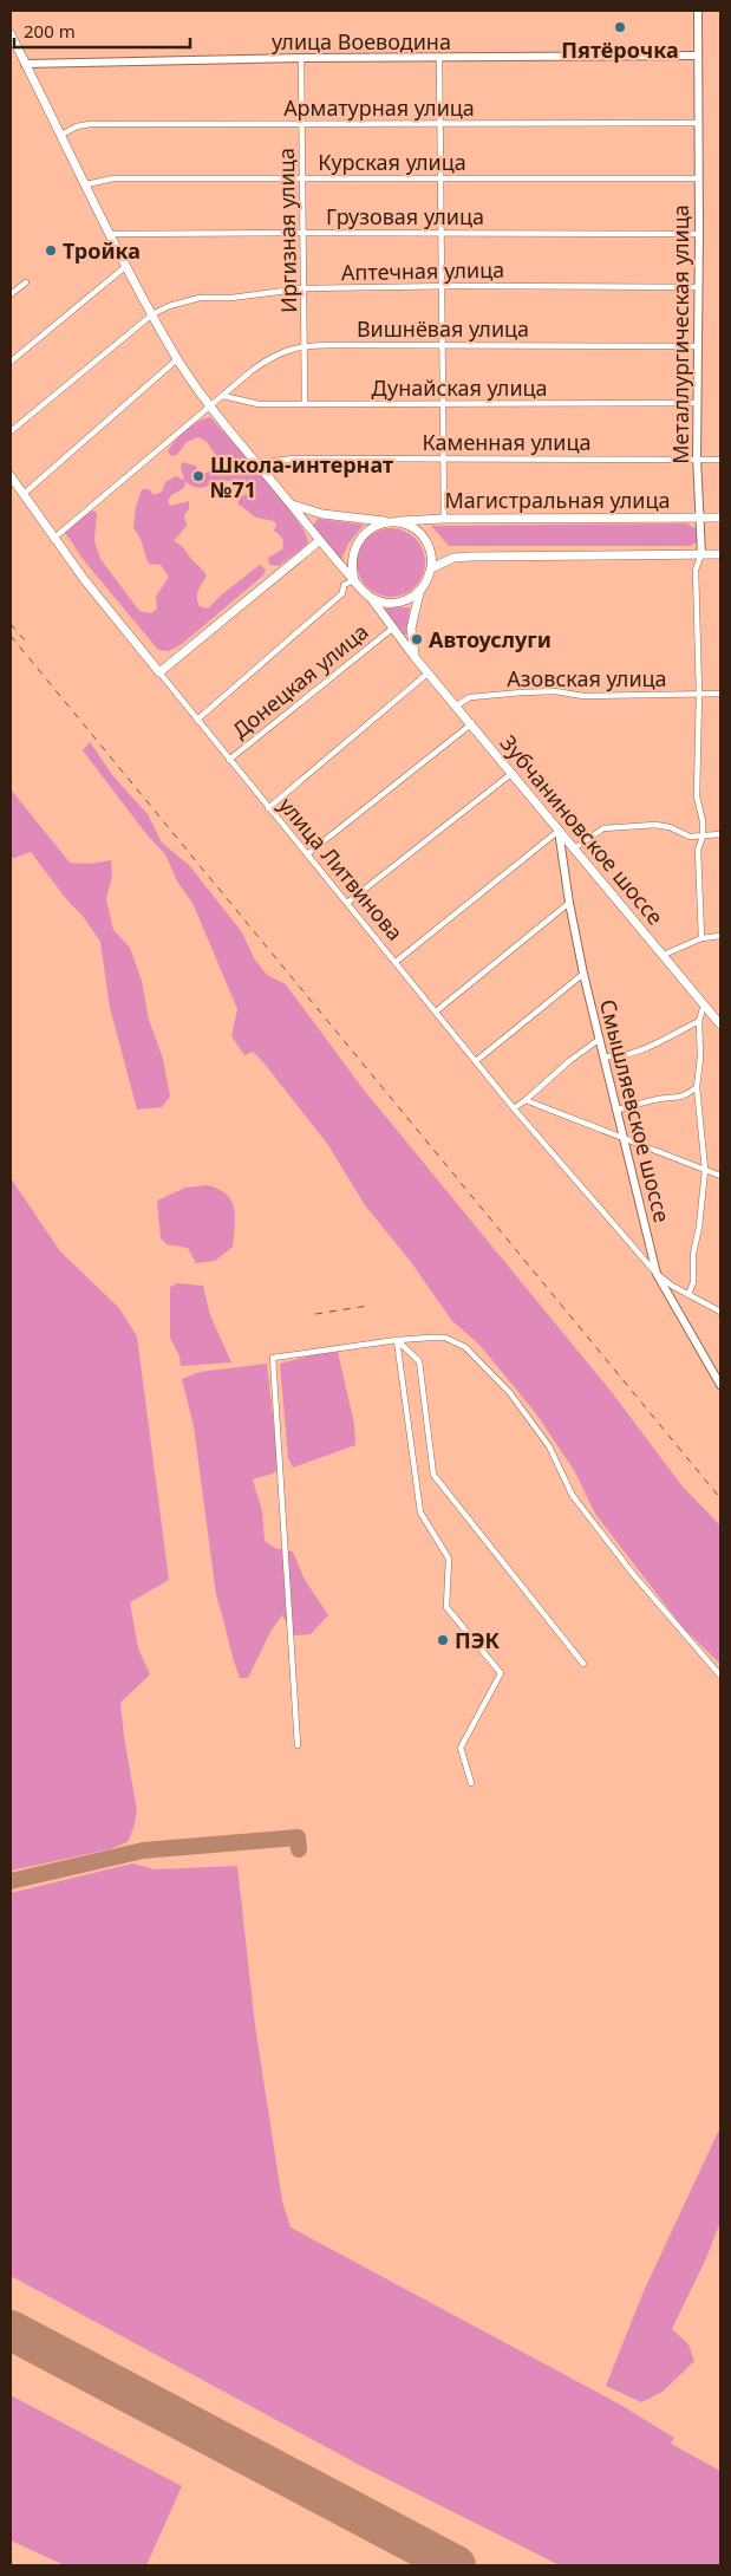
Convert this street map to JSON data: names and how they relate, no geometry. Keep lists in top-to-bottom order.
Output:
{
  "streets": {
    "main road": ["Магистральная улица", "Зубчаниновское шоссе", "улица Литвинова"],
    "street": [
      "улица Воеводина",
      "Арматурная улица",
      "Курская улица",
      "Грузовая улица",
      "Иргизная улица",
      "Аптечная улица",
      "Вишнёвая улица",
      "Металлургическая улица",
      "Дунайская улица",
      "Каменная улица",
      "Азовская улица",
      "Донецкая улица",
      "Смышляевское шоссе"
    ]
  },
  "crossings": [
    ["улица Воеводина", "Иргизная улица"],
    ["улица Воеводина", "Металлургическая улица"],
    ["Арматурная улица", "Иргизная улица"],
    ["Арматурная улица", "Металлургическая улица"],
    ["Курская улица", "Иргизная улица"],
    ["Курская улица", "Металлургическая улица"],
    ["Грузовая улица", "Иргизная улица"],
    ["Грузовая улица", "Металлургическая улица"],
    ["Иргизная улица", "Аптечная улица"],
    ["Иргизная улица", "Вишнёвая улица"],
    ["Иргизная улица", "Дунайская улица"],
    ["Аптечная улица", "Металлургическая улица"],
    ["Вишнёвая улица", "Металлургическая улица"],
    ["Вишнёвая улица", "Дунайская улица"],
    ["Вишнёвая улица", "улица Литвинова"],
    ["Металлургическая улица", "Дунайская улица"],
    ["Металлургическая улица", "Каменная улица"],
    ["Металлургическая улица", "Магистральная улица"],
    ["Металлургическая улица", "Азовская улица"],
    ["Магистральная улица", "Зубчаниновское шоссе"],
    ["Азовская улица", "Зубчаниновское шоссе"],
    ["Донецкая улица", "Зубчаниновское шоссе"],
    ["Донецкая улица", "улица Литвинова"],
    ["Зубчаниновское шоссе", "Смышляевское шоссе"],
    ["улица Литвинова", "Смышляевское шоссе"]
  ],
  "places": [
    "Пятёрочка",
    "Тройка",
    "Школа-интернат №71",
    "Автоуслуги",
    "ПЭК"
  ],
  "scale_bar": "200 m"
}
